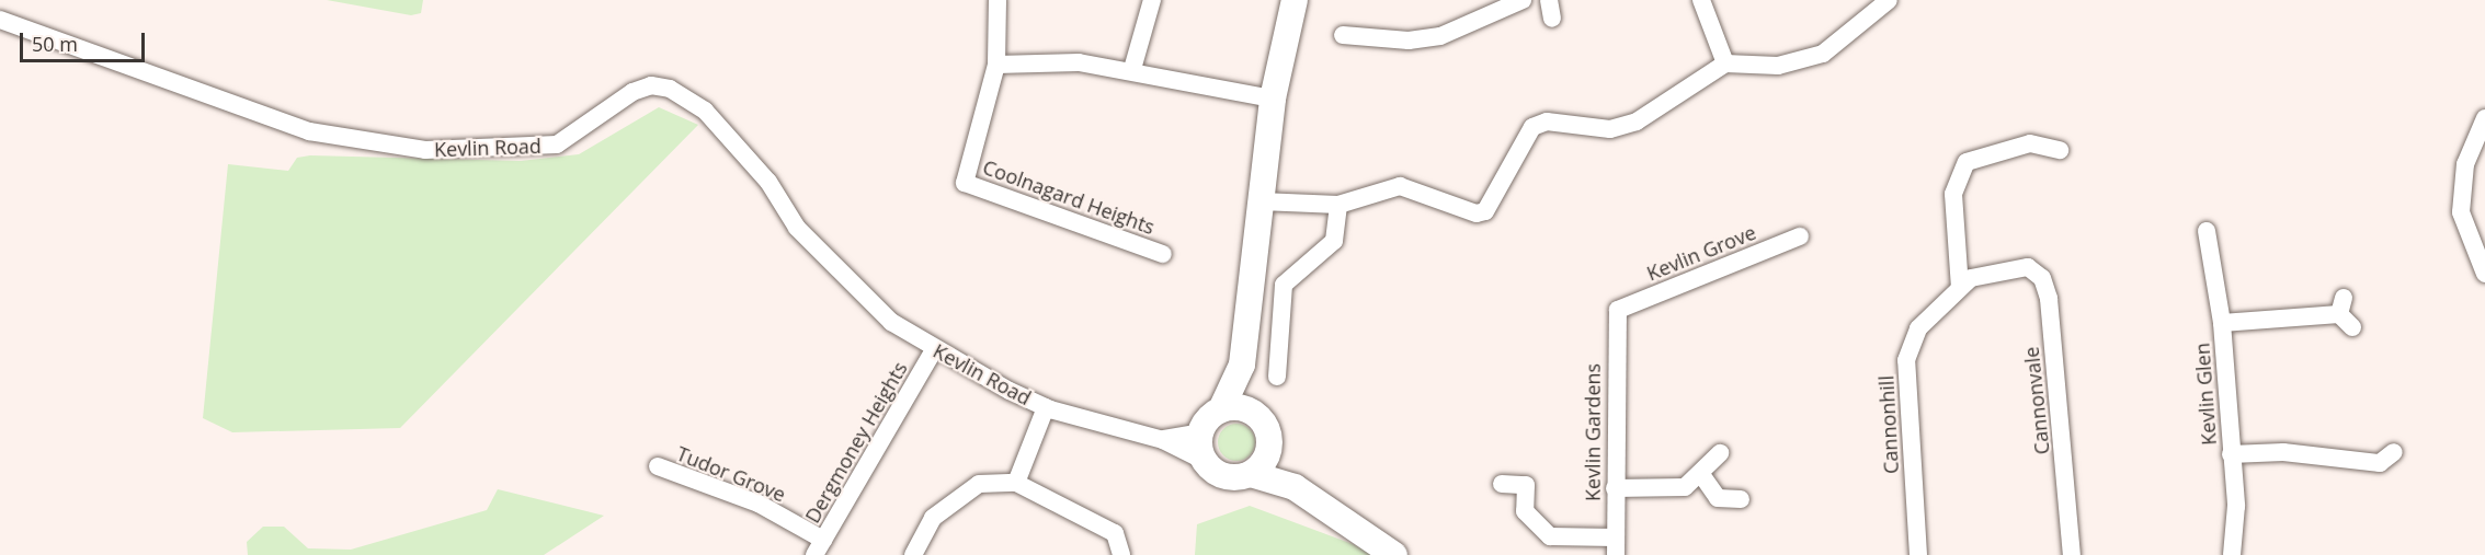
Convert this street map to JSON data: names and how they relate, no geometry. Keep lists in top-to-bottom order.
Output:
{
  "streets": {
    "street": [
      "Kevlin Road",
      "Coolnagard Heights",
      "Kevlin Grove",
      "Kevlin Glen",
      "Cannonvale",
      "Cannonhill",
      "Kevlin Gardens",
      "Dergmoney Heights",
      "Tudor Grove"
    ]
  },
  "crossings": [
    ["Kevlin Road", "Dergmoney Heights"],
    ["Kevlin Grove", "Kevlin Gardens"],
    ["Cannonvale", "Cannonhill"],
    ["Dergmoney Heights", "Tudor Grove"]
  ],
  "scale_bar": "50 m"
}
